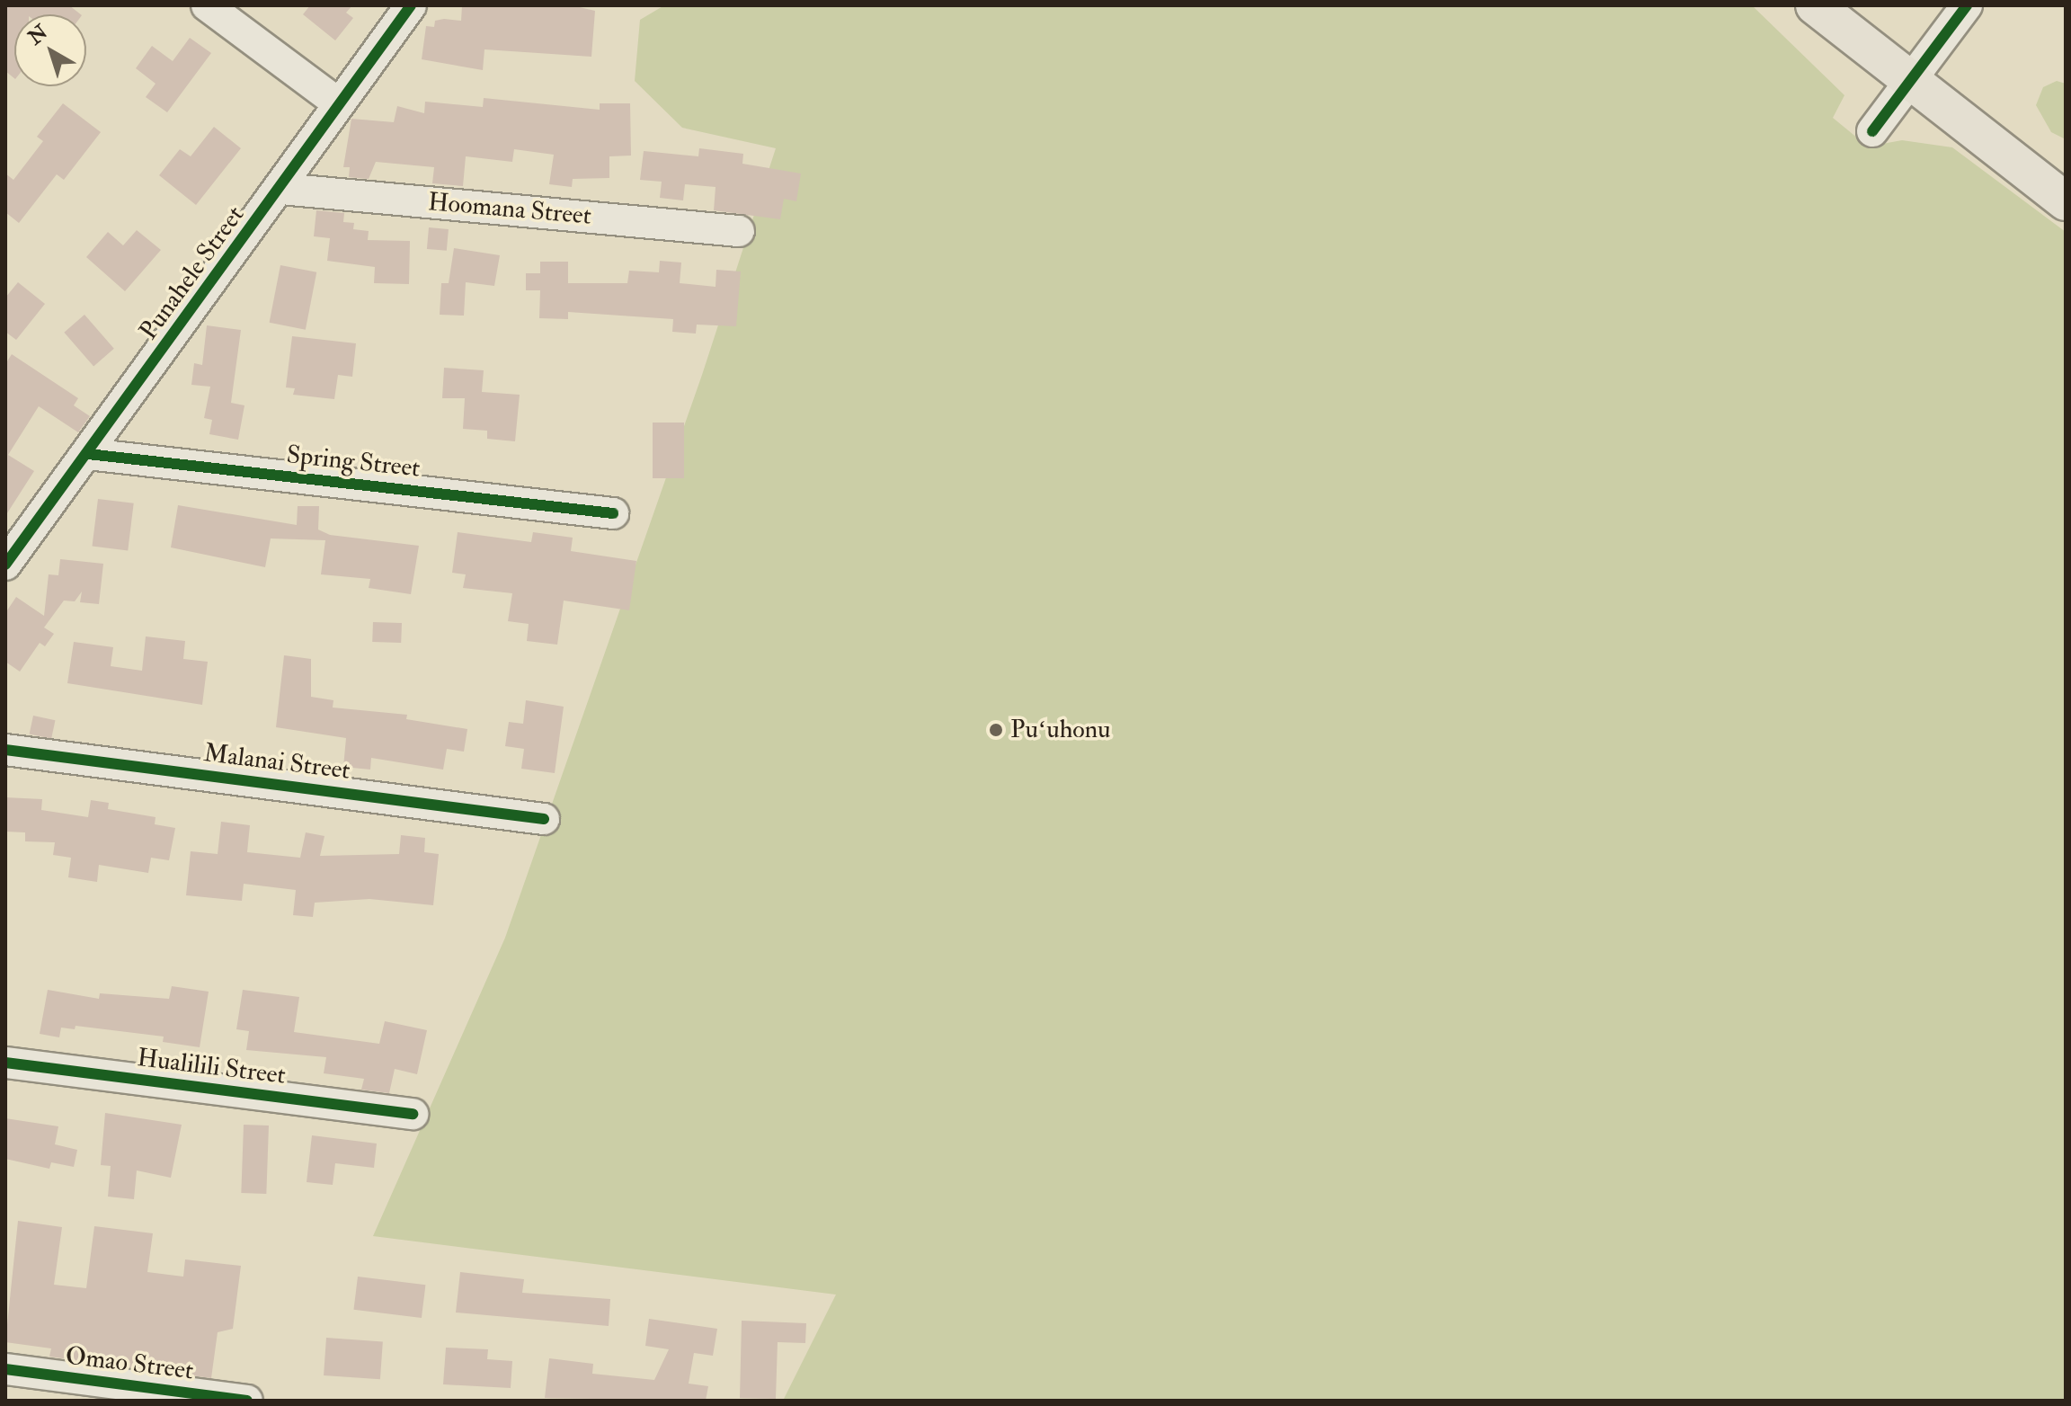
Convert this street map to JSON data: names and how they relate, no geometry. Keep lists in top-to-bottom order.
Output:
{
  "streets": {
    "street": [
      "Hoomana Street",
      "Punahele Street",
      "Spring Street",
      "Malanai Street",
      "Hualilili Street",
      "Omao Street"
    ]
  },
  "crossings": [
    ["Hoomana Street", "Punahele Street"],
    ["Punahele Street", "Spring Street"]
  ],
  "places": ["Puʻuhonu"],
  "north": "top left"
}
